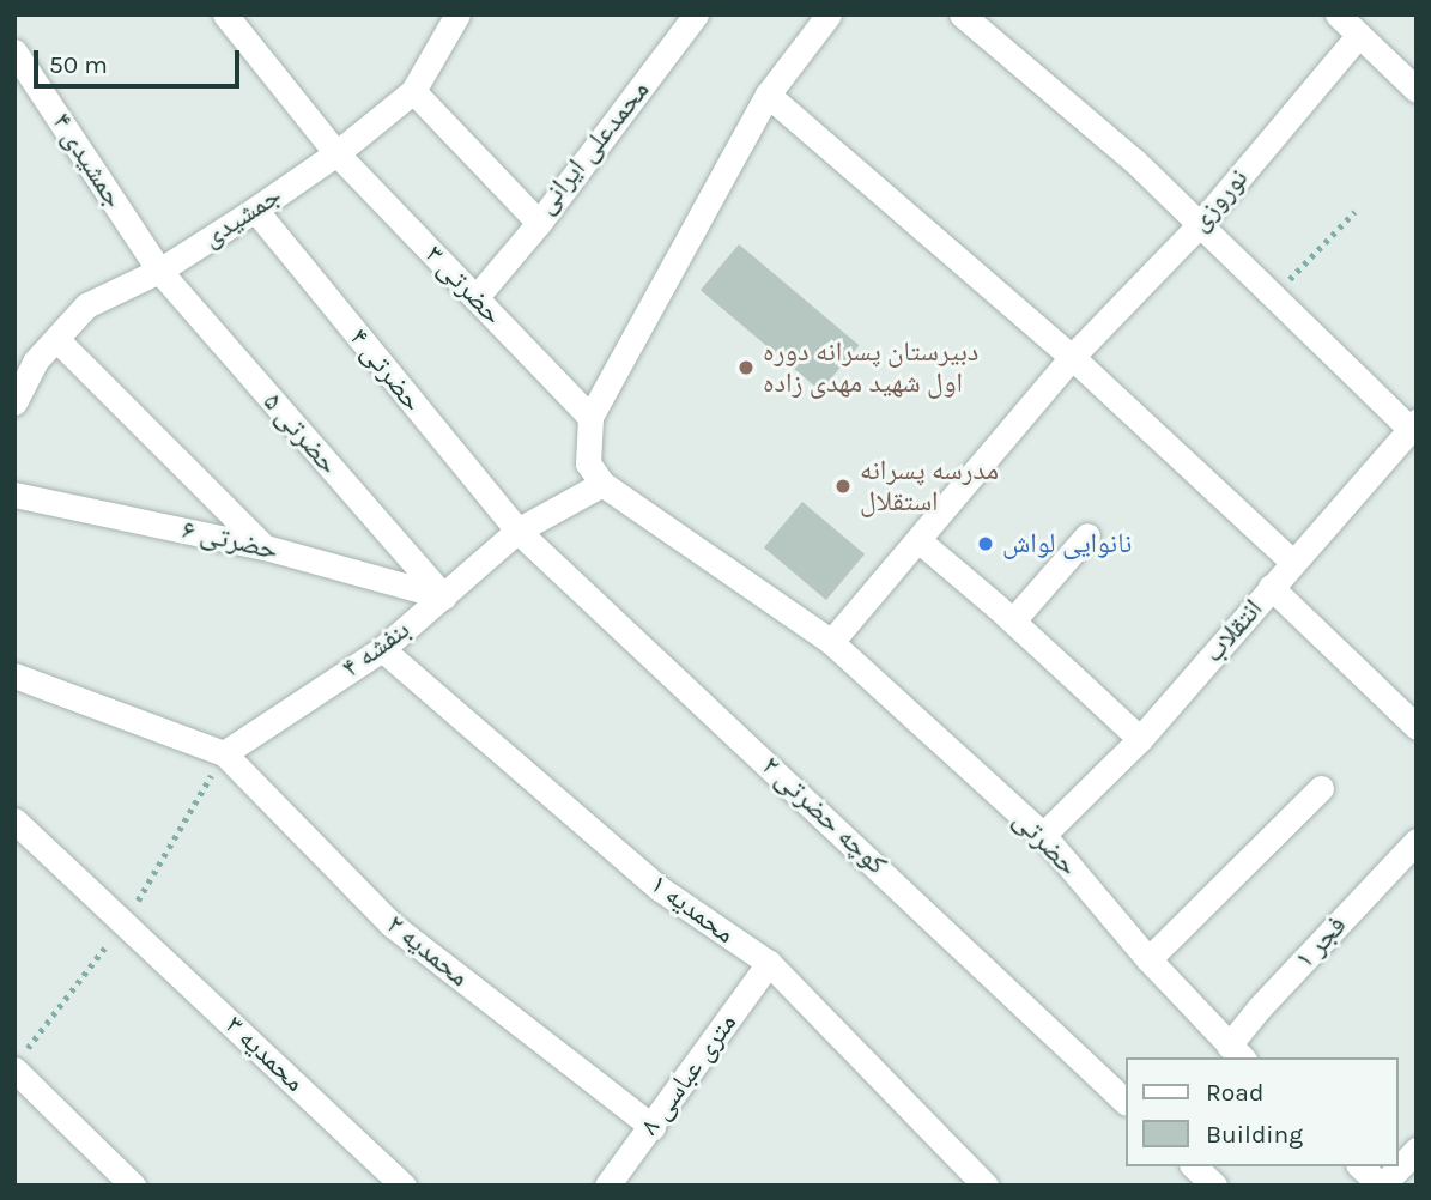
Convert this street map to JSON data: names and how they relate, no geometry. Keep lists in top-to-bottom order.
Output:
{
  "streets": {
    "street": [
      "محمدعلی ایرانی",
      "جمشیدی ۴",
      "نوروزی",
      "جمشیدی",
      "حضرتی ۳",
      "حضرتی ۴",
      "حضرتی ۵",
      "حضرتی ۶",
      "انتقلاب",
      "بنفشه ۴",
      "کوچه حضرتی ۲",
      "حضرتی",
      "محمدیه ۱",
      "فجر ۱",
      "محمدیه ۲",
      "محمدیه ۳",
      "۸ متری عباسی"
    ]
  },
  "crossings": [
    ["محمدعلی ایرانی", "جمشیدی"],
    ["جمشیدی ۴", "جمشیدی"],
    ["جمشیدی ۴", "حضرتی ۵"],
    ["نوروزی", "حضرتی"],
    ["جمشیدی", "حضرتی ۳"],
    ["جمشیدی", "حضرتی ۴"],
    ["جمشیدی", "حضرتی ۵"],
    ["حضرتی ۴", "بنفشه ۴"],
    ["حضرتی ۴", "کوچه حضرتی ۲"],
    ["حضرتی ۵", "حضرتی ۶"],
    ["حضرتی ۵", "بنفشه ۴"],
    ["حضرتی ۶", "بنفشه ۴"],
    ["انتقلاب", "حضرتی"],
    ["بنفشه ۴", "کوچه حضرتی ۲"],
    ["بنفشه ۴", "حضرتی"],
    ["بنفشه ۴", "محمدیه ۱"],
    ["بنفشه ۴", "محمدیه ۲"],
    ["حضرتی", "فجر ۱"],
    ["محمدیه ۱", "۸ متری عباسی"],
    ["محمدیه ۲", "۸ متری عباسی"]
  ],
  "places": ["دبیرستان پسرانه دوره اول شهید مهدی زاده", "مدرسه پسرانه استقلال", "نانوایی لواش"],
  "legend": ["Road", "Building"],
  "scale_bar": "50 m"
}
